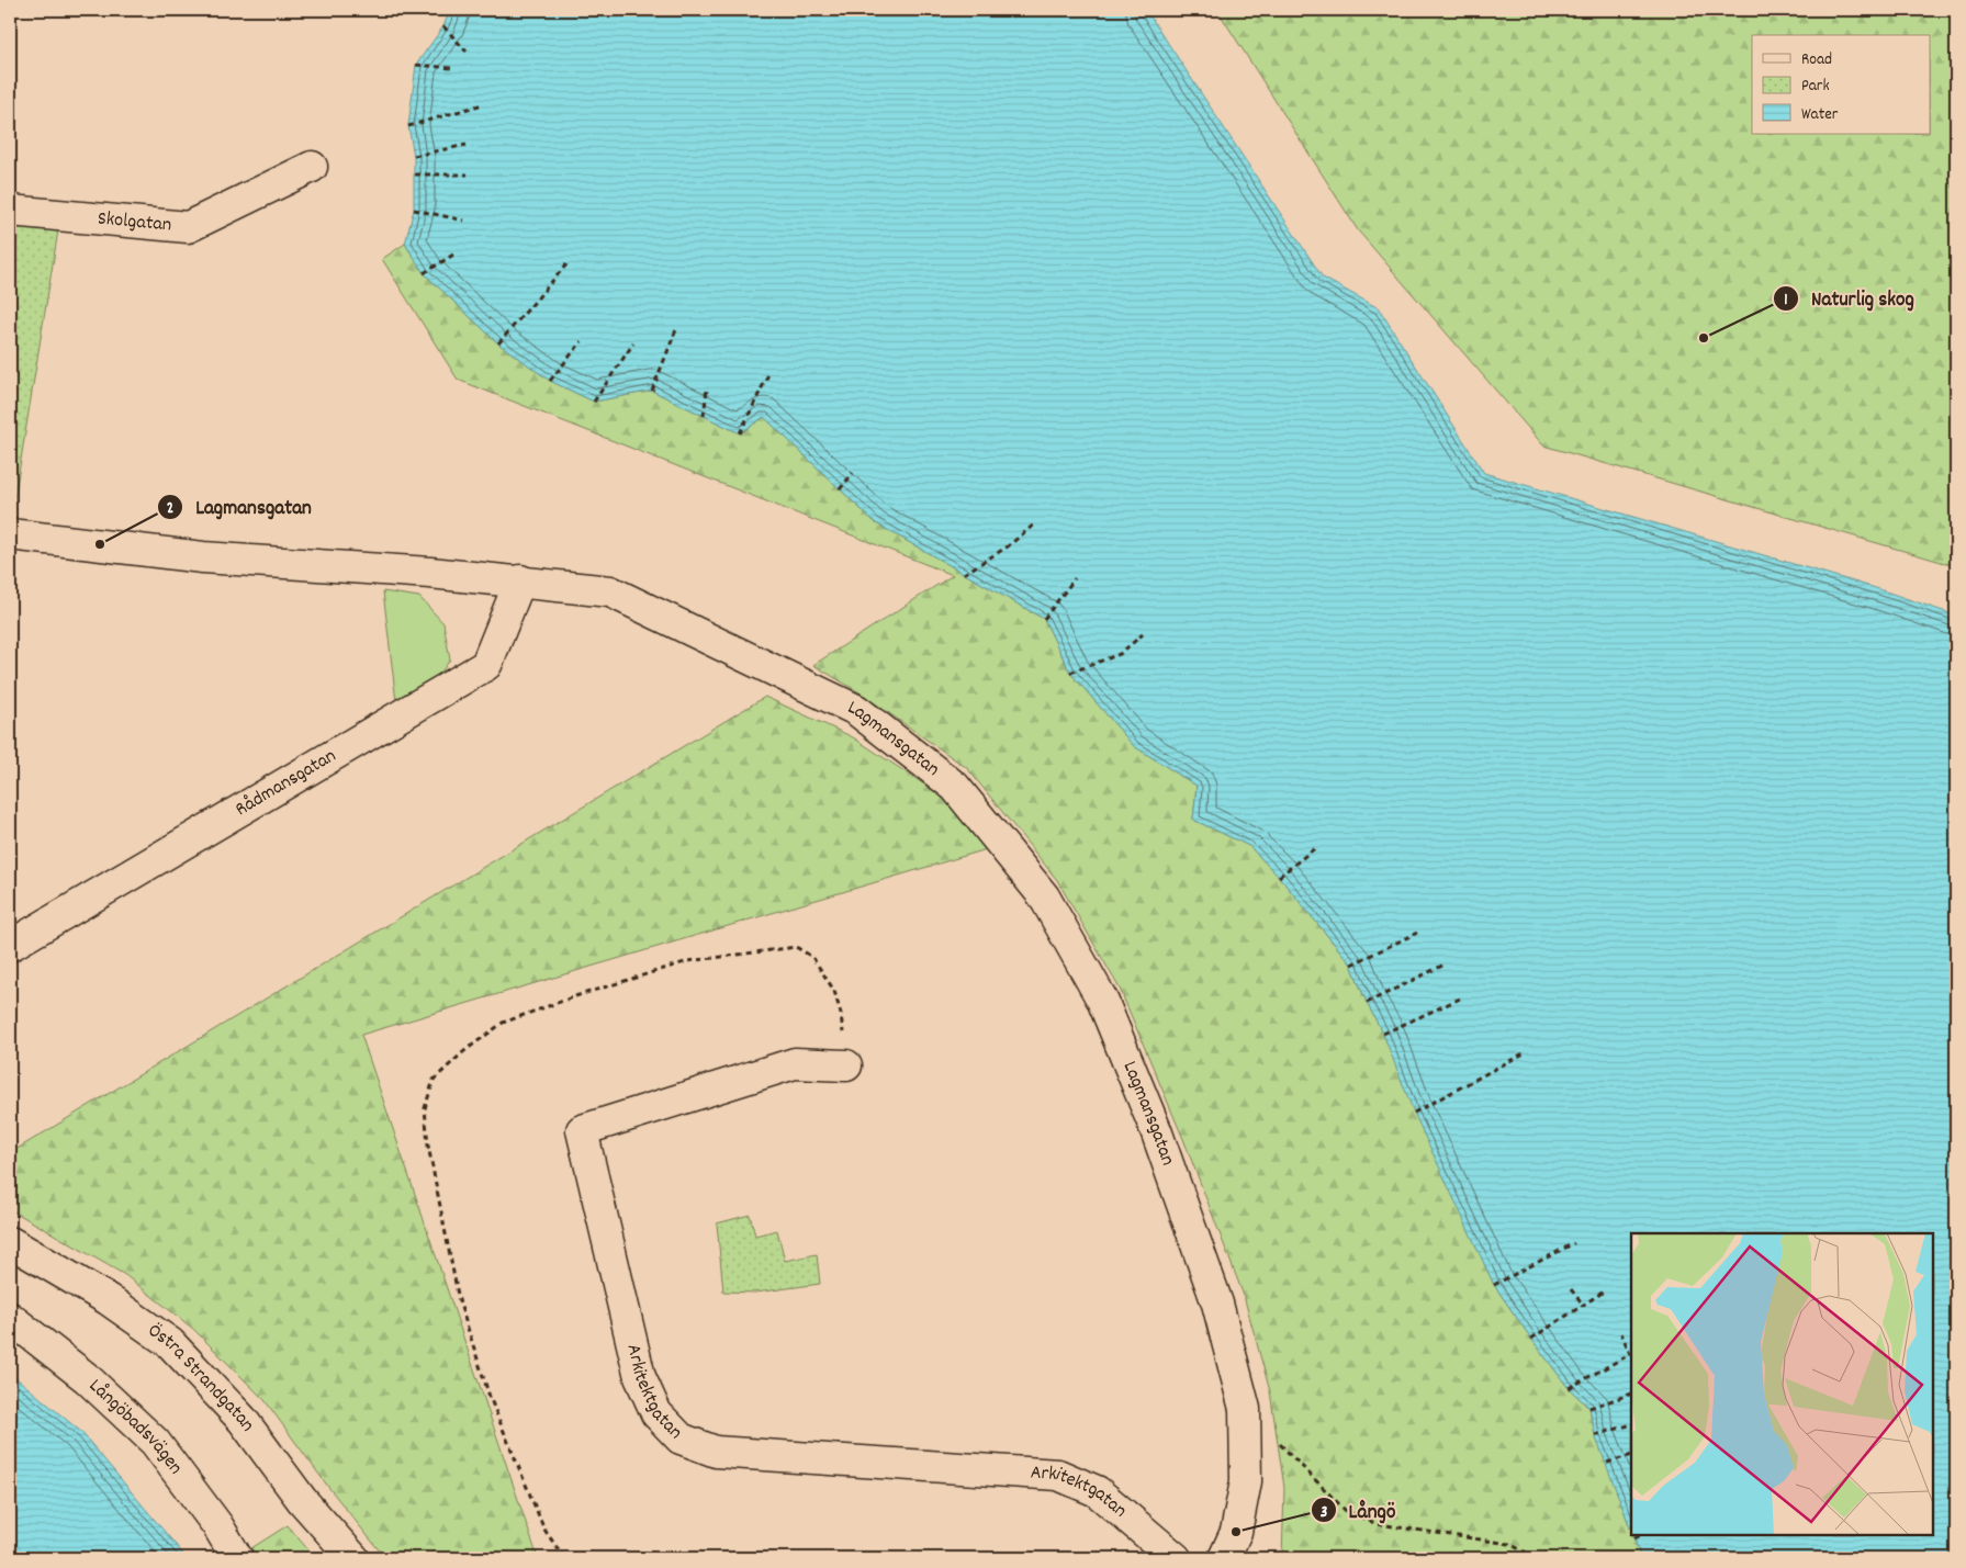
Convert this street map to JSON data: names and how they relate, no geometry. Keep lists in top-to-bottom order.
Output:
{
  "streets": {
    "street": [
      "Skolgatan",
      "Lagmansgatan",
      "Rådmansgatan",
      "Östra Strandgatan",
      "Arkitektgatan",
      "Långöbadsvägen"
    ]
  },
  "crossings": [
    ["Lagmansgatan", "Rådmansgatan"]
  ],
  "places": ["Naturlig skog", "Lagmansgatan", "Långö"],
  "legend": ["Road", "Park", "Water"]
}
